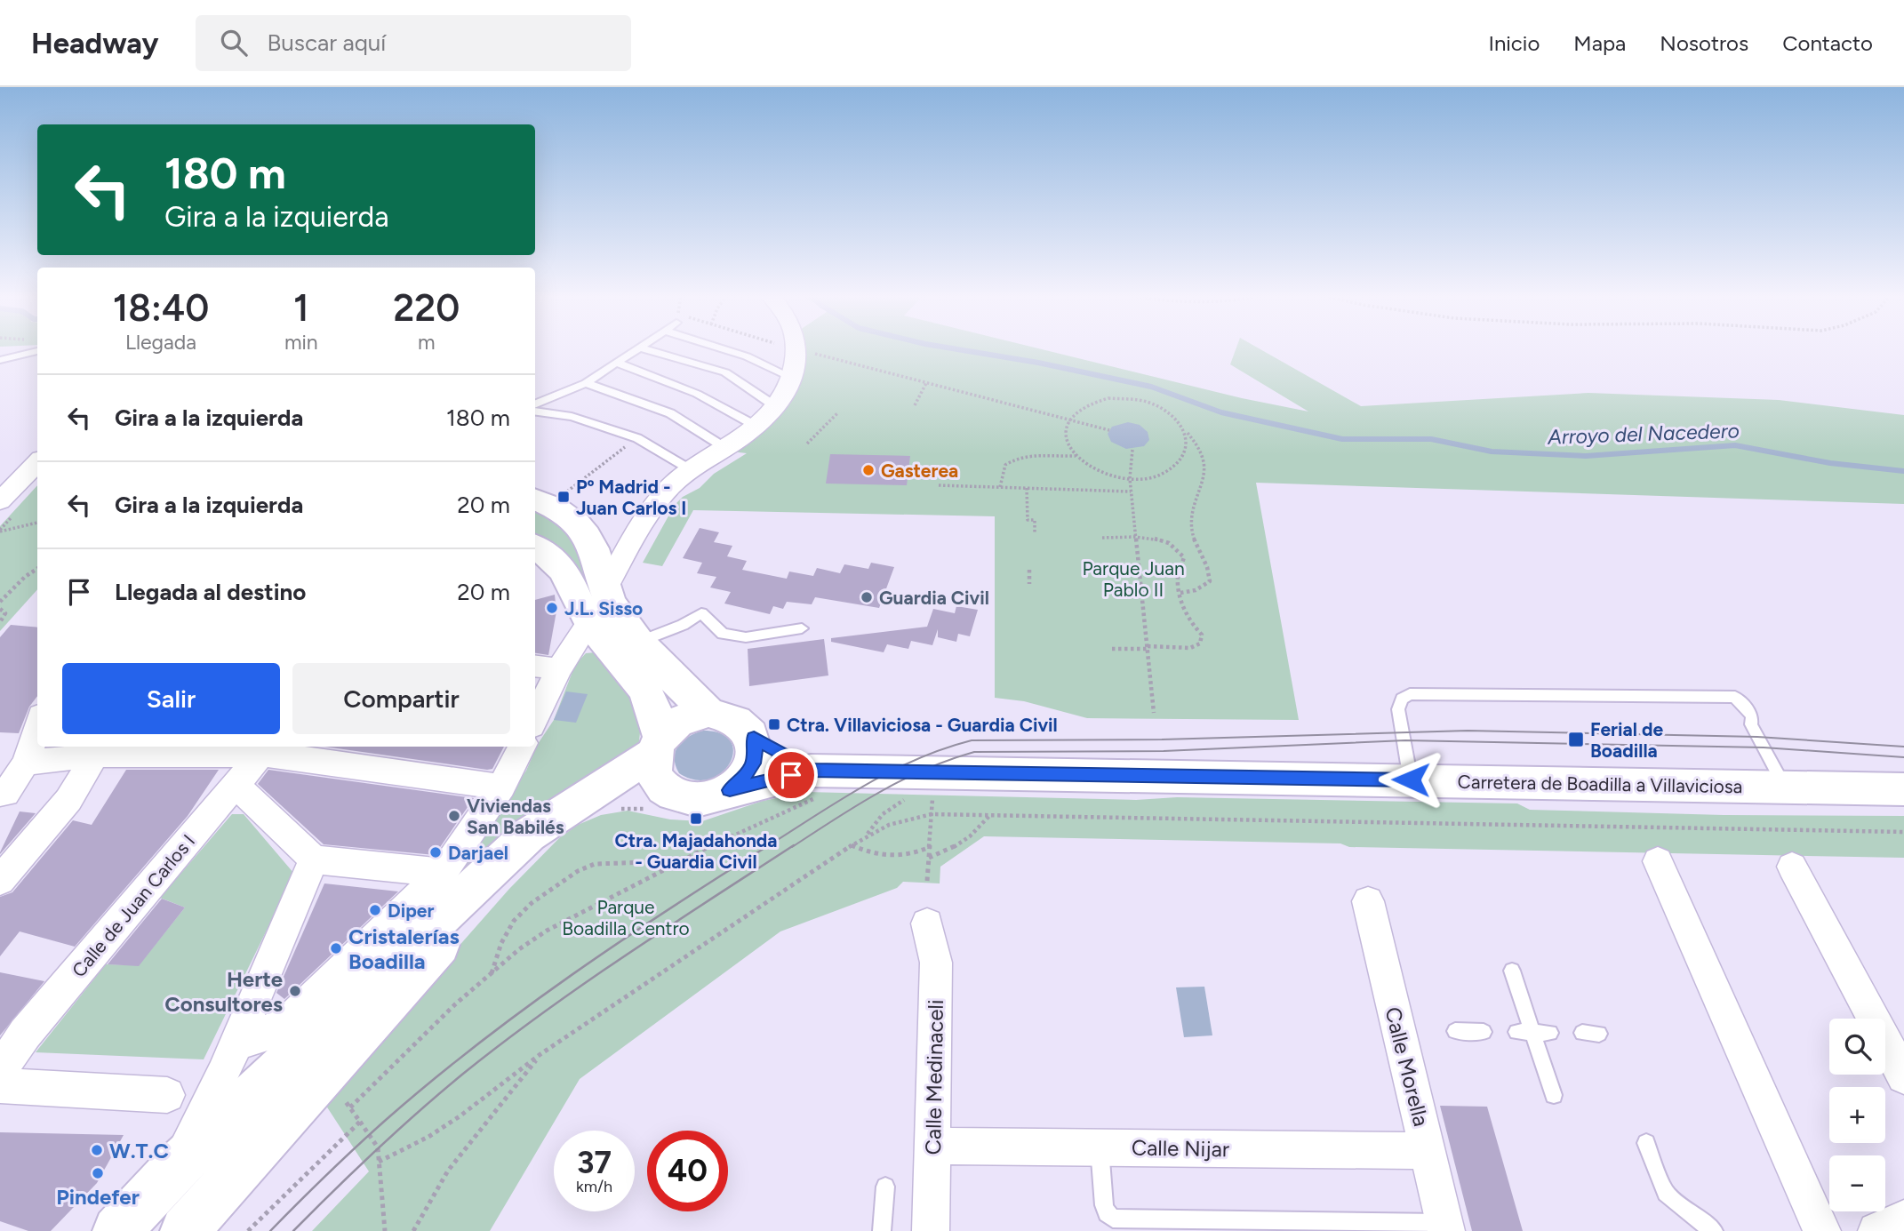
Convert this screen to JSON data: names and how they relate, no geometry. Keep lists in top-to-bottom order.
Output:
{
  "streets": {
    "street": [
      "Carretera de Boadilla a Villaviciosa",
      "Calle de Juan Carlos I",
      "Calle Morella",
      "Calle Medinaceli",
      "Calle Nijar"
    ]
  },
  "crossings": [
    ["Calle Morella", "Calle Nijar"],
    ["Calle Medinaceli", "Calle Nijar"]
  ],
  "water": ["Arroyo del Nacedero"],
  "parks": ["Parque Juan Pablo II", "Parque Boadilla Centro"],
  "places": {
    "other": [
      "Gasterea",
      "Guardia Civil",
      "J.L. Sisso",
      "Viviendas San Babilés",
      "Darjael",
      "Diper",
      "Cristalerías Boadilla",
      "Herte Consultores",
      "W.T.C",
      "Pindefer"
    ],
    "transit": [
      "Pº Madrid - Juan Carlos I",
      "Ctra. Villaviciosa - Guardia Civil",
      "Ferial de Boadilla",
      "Ctra. Majadahonda - Guardia Civil"
    ]
  },
  "page": {
    "header": "Headway",
    "search": "Buscar aquí",
    "nav": [
      "Inicio",
      "Mapa",
      "Nosotros",
      "Contacto"
    ],
    "turn": ["180 m", "Gira a la izquierda"],
    "eta": [
      "18:40",
      "Llegada",
      "1",
      "min",
      "220",
      "m"
    ],
    "list": [
      {
        "name": "Gira a la izquierda",
        "value": "180 m"
      },
      {
        "name": "Gira a la izquierda",
        "value": "20 m"
      },
      {
        "name": "Llegada al destino",
        "value": "20 m"
      }
    ],
    "buttons": ["Salir", "Compartir"],
    "map_buttons": ["+", "−"],
    "speed": "37 km/h",
    "limit": "40"
  }
}
